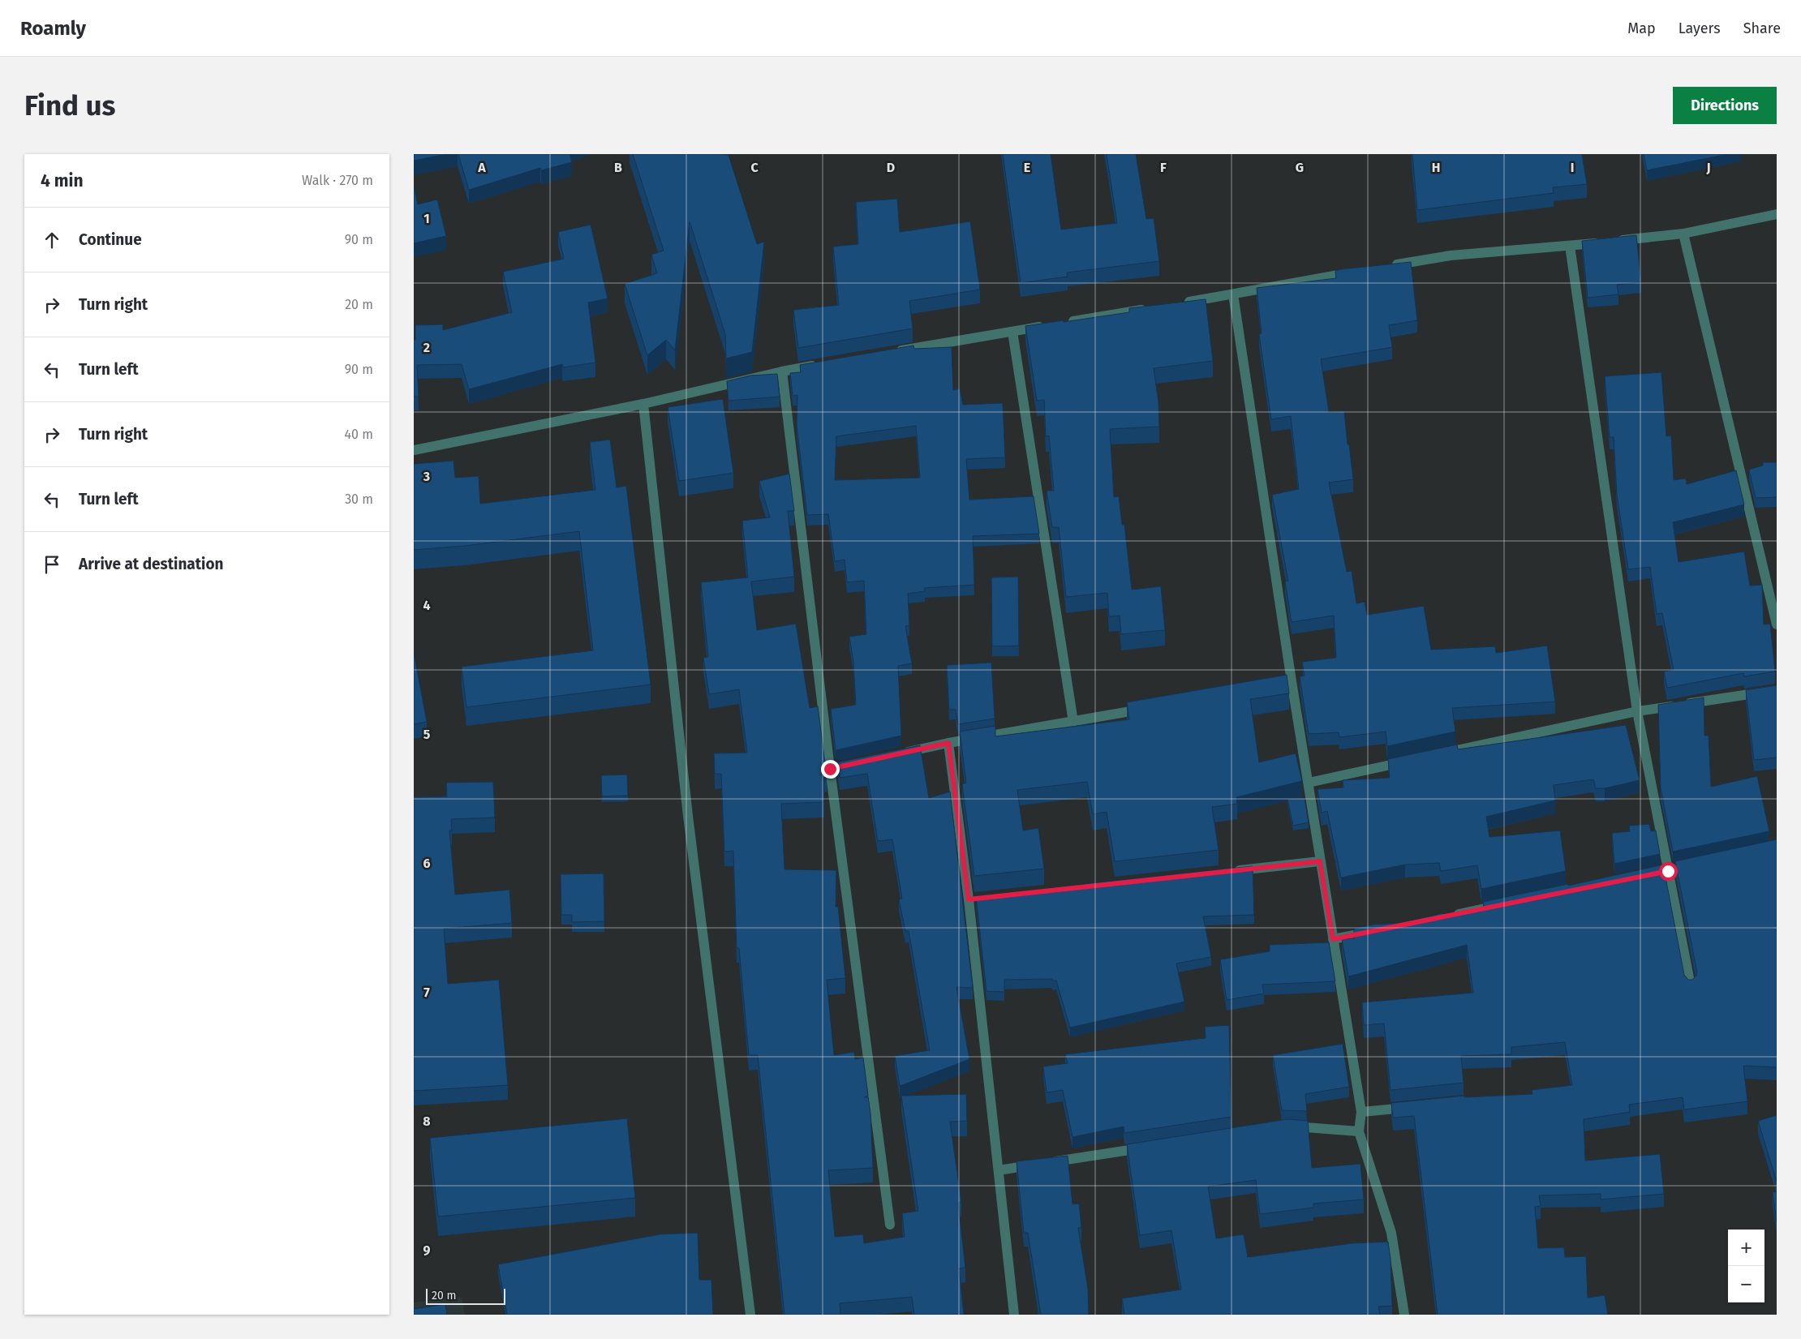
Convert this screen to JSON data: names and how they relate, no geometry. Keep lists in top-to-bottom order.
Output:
{
  "scale_bar": "20 m",
  "page": {
    "header": "Roamly",
    "nav": ["Map", "Layers", "Share"],
    "buttons": "Directions",
    "title": "Find us",
    "heading": ["4 min", "Walk · 270 m"],
    "list": [
      ["Continue", "90 m"],
      ["Turn right", "20 m"],
      ["Turn left", "90 m"],
      ["Turn right", "40 m"],
      ["Turn left", "30 m"],
      "Arrive at destination"
    ],
    "map_buttons": ["+", "−"],
    "scale": "20 m"
  },
  "grid": {
    "columns": [
      "A",
      "B",
      "C",
      "D",
      "E",
      "F",
      "G",
      "H",
      "I",
      "J"
    ],
    "rows": [
      "1",
      "2",
      "3",
      "4",
      "5",
      "6",
      "7",
      "8",
      "9"
    ]
  }
}
